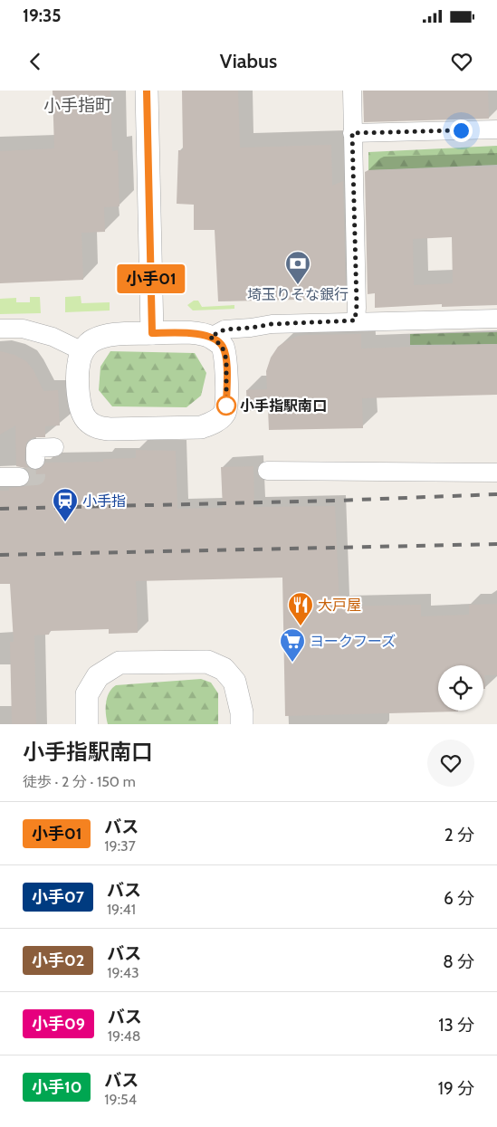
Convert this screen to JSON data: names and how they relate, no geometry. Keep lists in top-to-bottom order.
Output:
{
  "districts": ["小手指町"],
  "places": {
    "bank": ["埼玉りそな銀行"],
    "other": ["小手指駅南口"],
    "station": ["小手指"],
    "restaurant": ["大戸屋"],
    "supermarket": ["ヨークフーズ"]
  },
  "lines": ["bus line 小手01"],
  "page": {
    "status": "19:35",
    "header": "Viabus",
    "on_map": "小手01",
    "heading": ["小手指駅南口", "徒歩 · 2 分 · 150 m"],
    "list": [
      {
        "mark": "小手01",
        "name": "バス",
        "note": "19:37",
        "value": "2 分"
      },
      {
        "mark": "小手07",
        "name": "バス",
        "note": "19:41",
        "value": "6 分"
      },
      {
        "mark": "小手02",
        "name": "バス",
        "note": "19:43",
        "value": "8 分"
      },
      {
        "mark": "小手09",
        "name": "バス",
        "note": "19:48",
        "value": "13 分"
      },
      {
        "mark": "小手10",
        "name": "バス",
        "note": "19:54",
        "value": "19 分"
      }
    ]
  }
}
